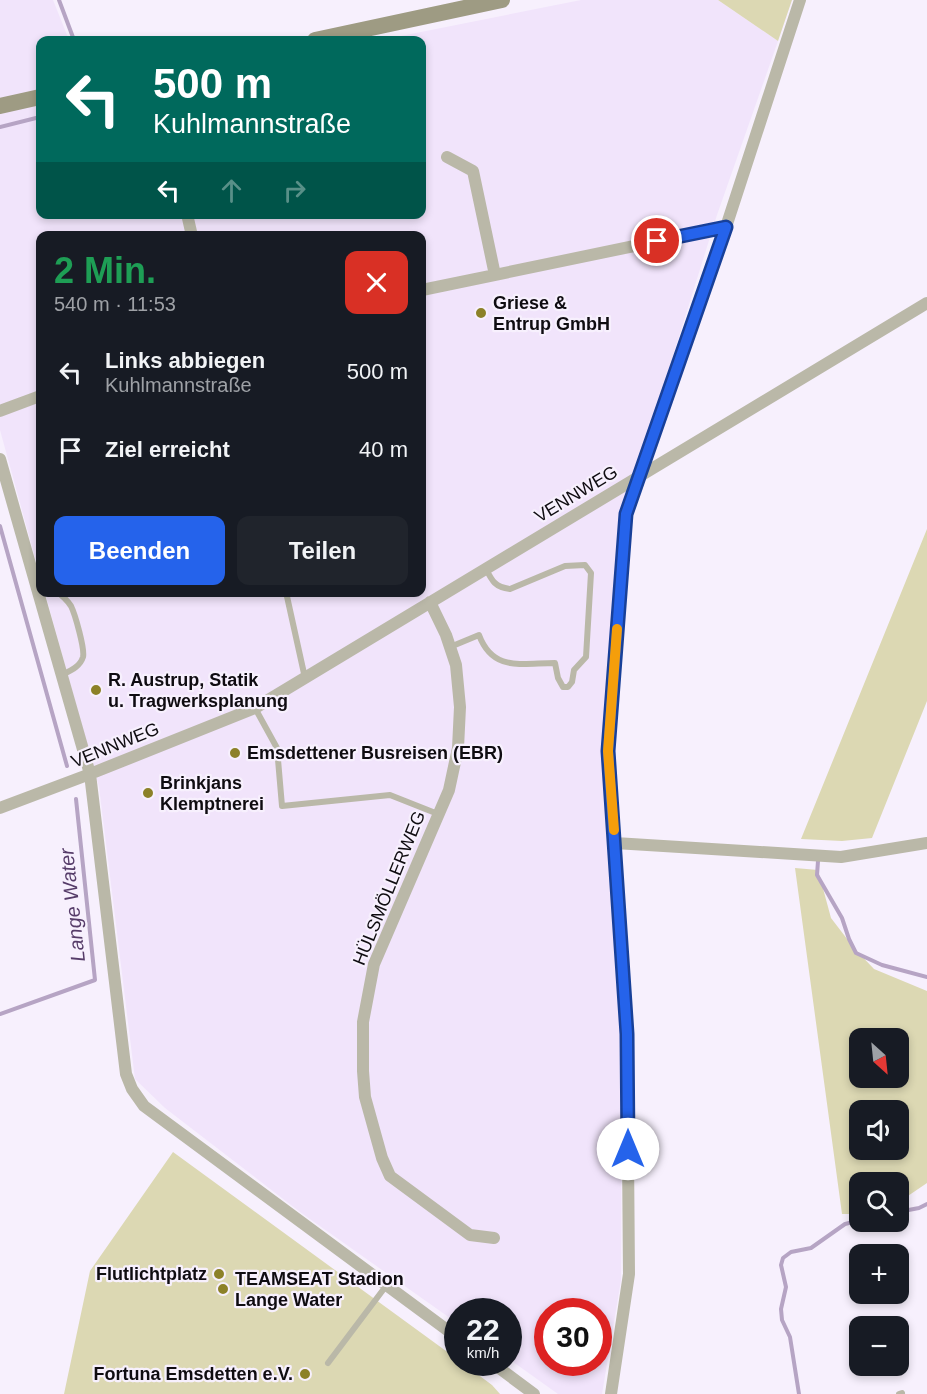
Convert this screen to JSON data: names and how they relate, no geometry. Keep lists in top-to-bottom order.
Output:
{
  "streets": {
    "street": ["VENNWEG", "HÜLSMÖLLERWEG"]
  },
  "crossings": [
    ["VENNWEG", "HÜLSMÖLLERWEG"]
  ],
  "water": ["Lange Water"],
  "places": [
    "Griese & Entrup GmbH",
    "R. Austrup, Statik u. Tragwerksplanung",
    "Emsdettener Busreisen (EBR)",
    "Brinkjans Klemptnerei",
    "Flutlichtplatz",
    "TEAMSEAT Stadion Lange Water",
    "Fortuna Emsdetten e.V."
  ],
  "north": "bottom right",
  "page": {
    "turn": ["500 m", "Kuhlmannstraße"],
    "heading": ["2 Min.", "540 m · 11:53"],
    "list": [
      {
        "name": "Links abbiegen",
        "note": "Kuhlmannstraße",
        "value": "500 m"
      },
      {
        "name": "Ziel erreicht",
        "value": "40 m"
      }
    ],
    "buttons": ["Beenden", "Teilen"],
    "map_buttons": ["+", "−"],
    "speed": "22 km/h",
    "limit": "30"
  }
}
